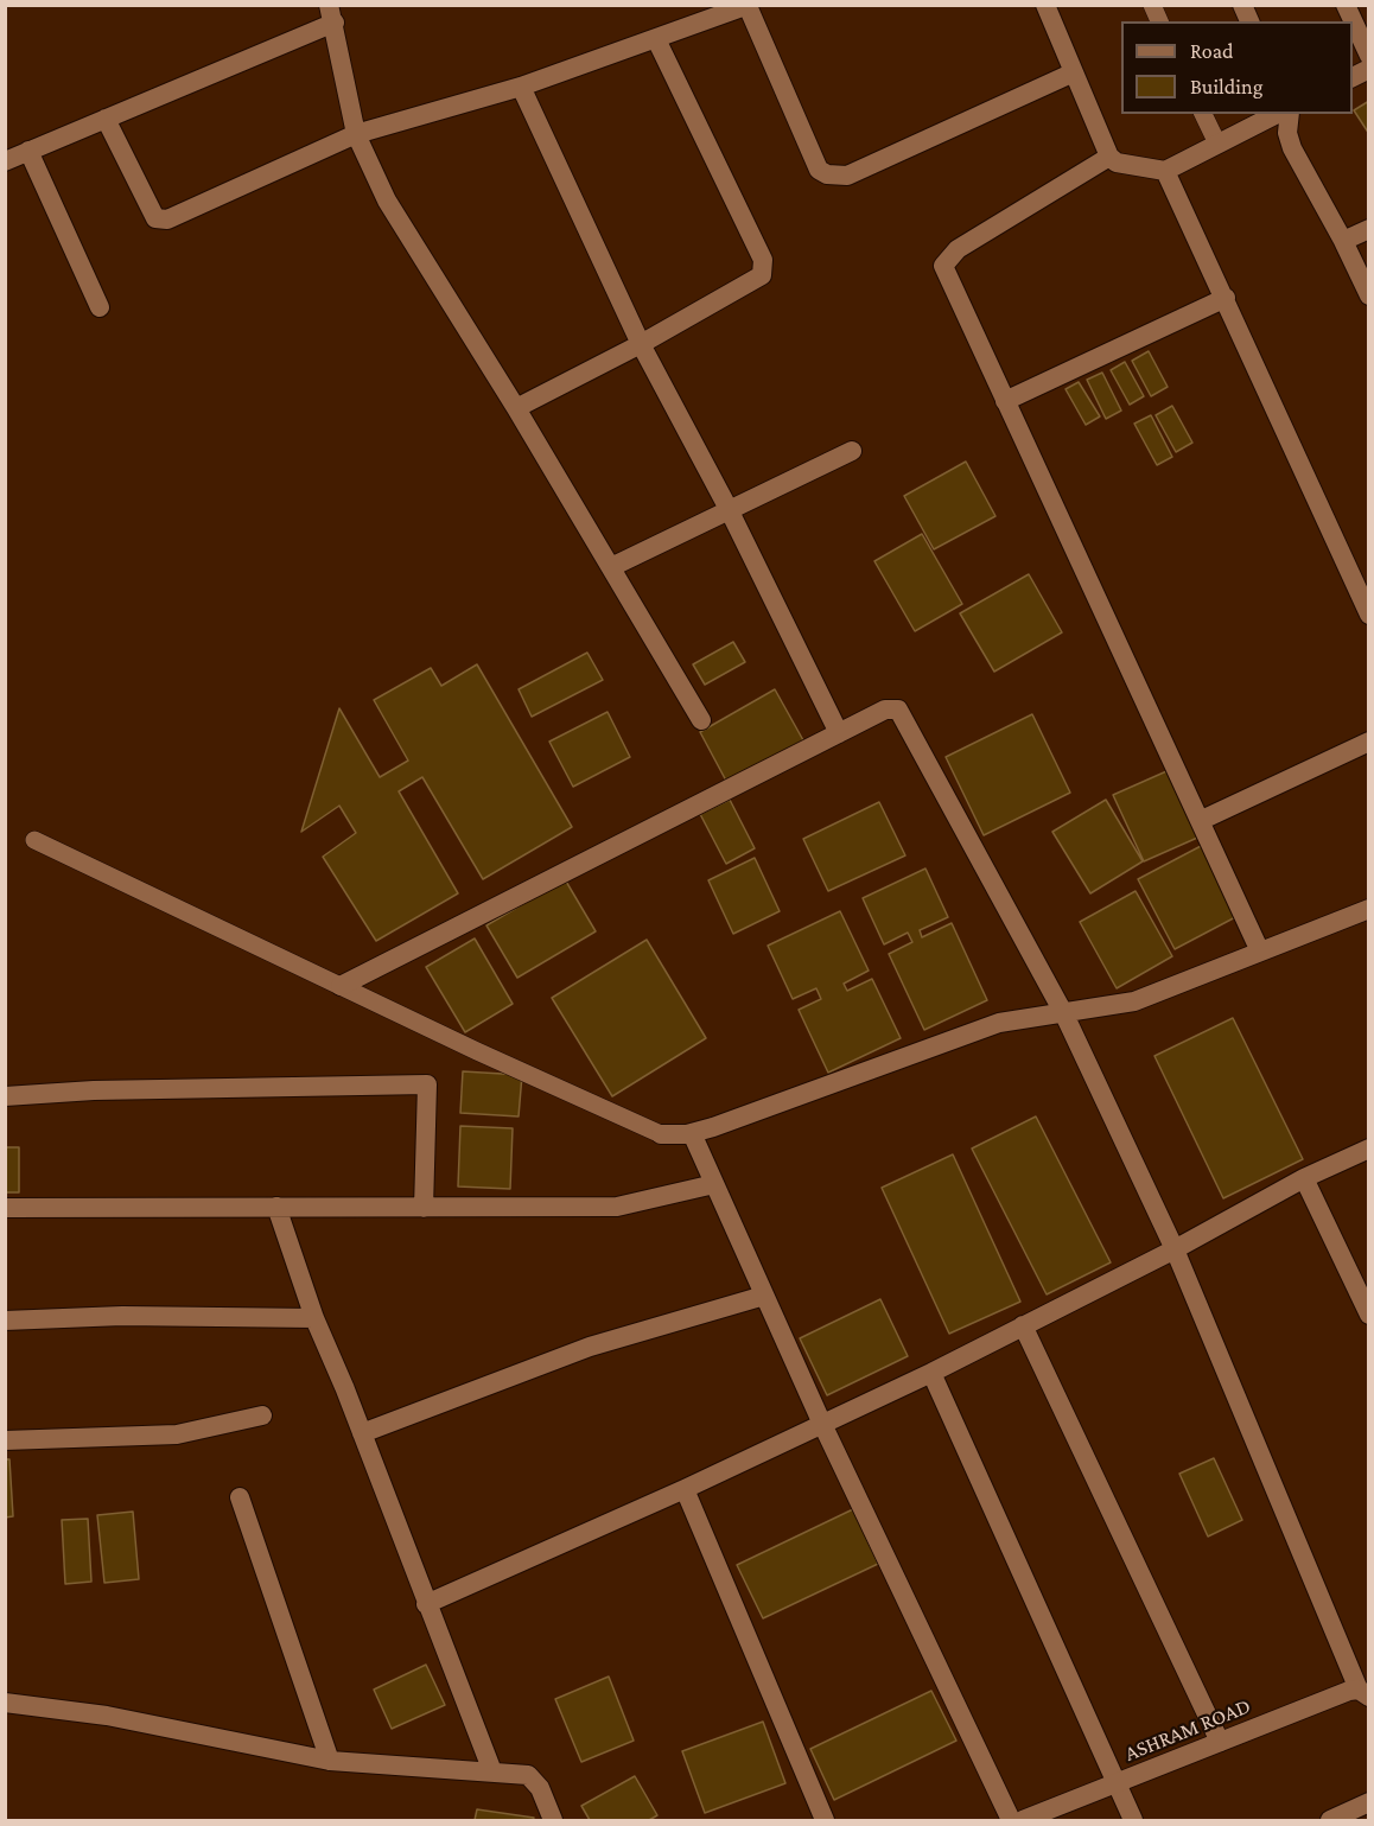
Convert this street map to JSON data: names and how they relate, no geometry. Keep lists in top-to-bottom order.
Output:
{
  "streets": {
    "street": ["ASHRAM ROAD"]
  },
  "legend": ["Road", "Building"]
}
